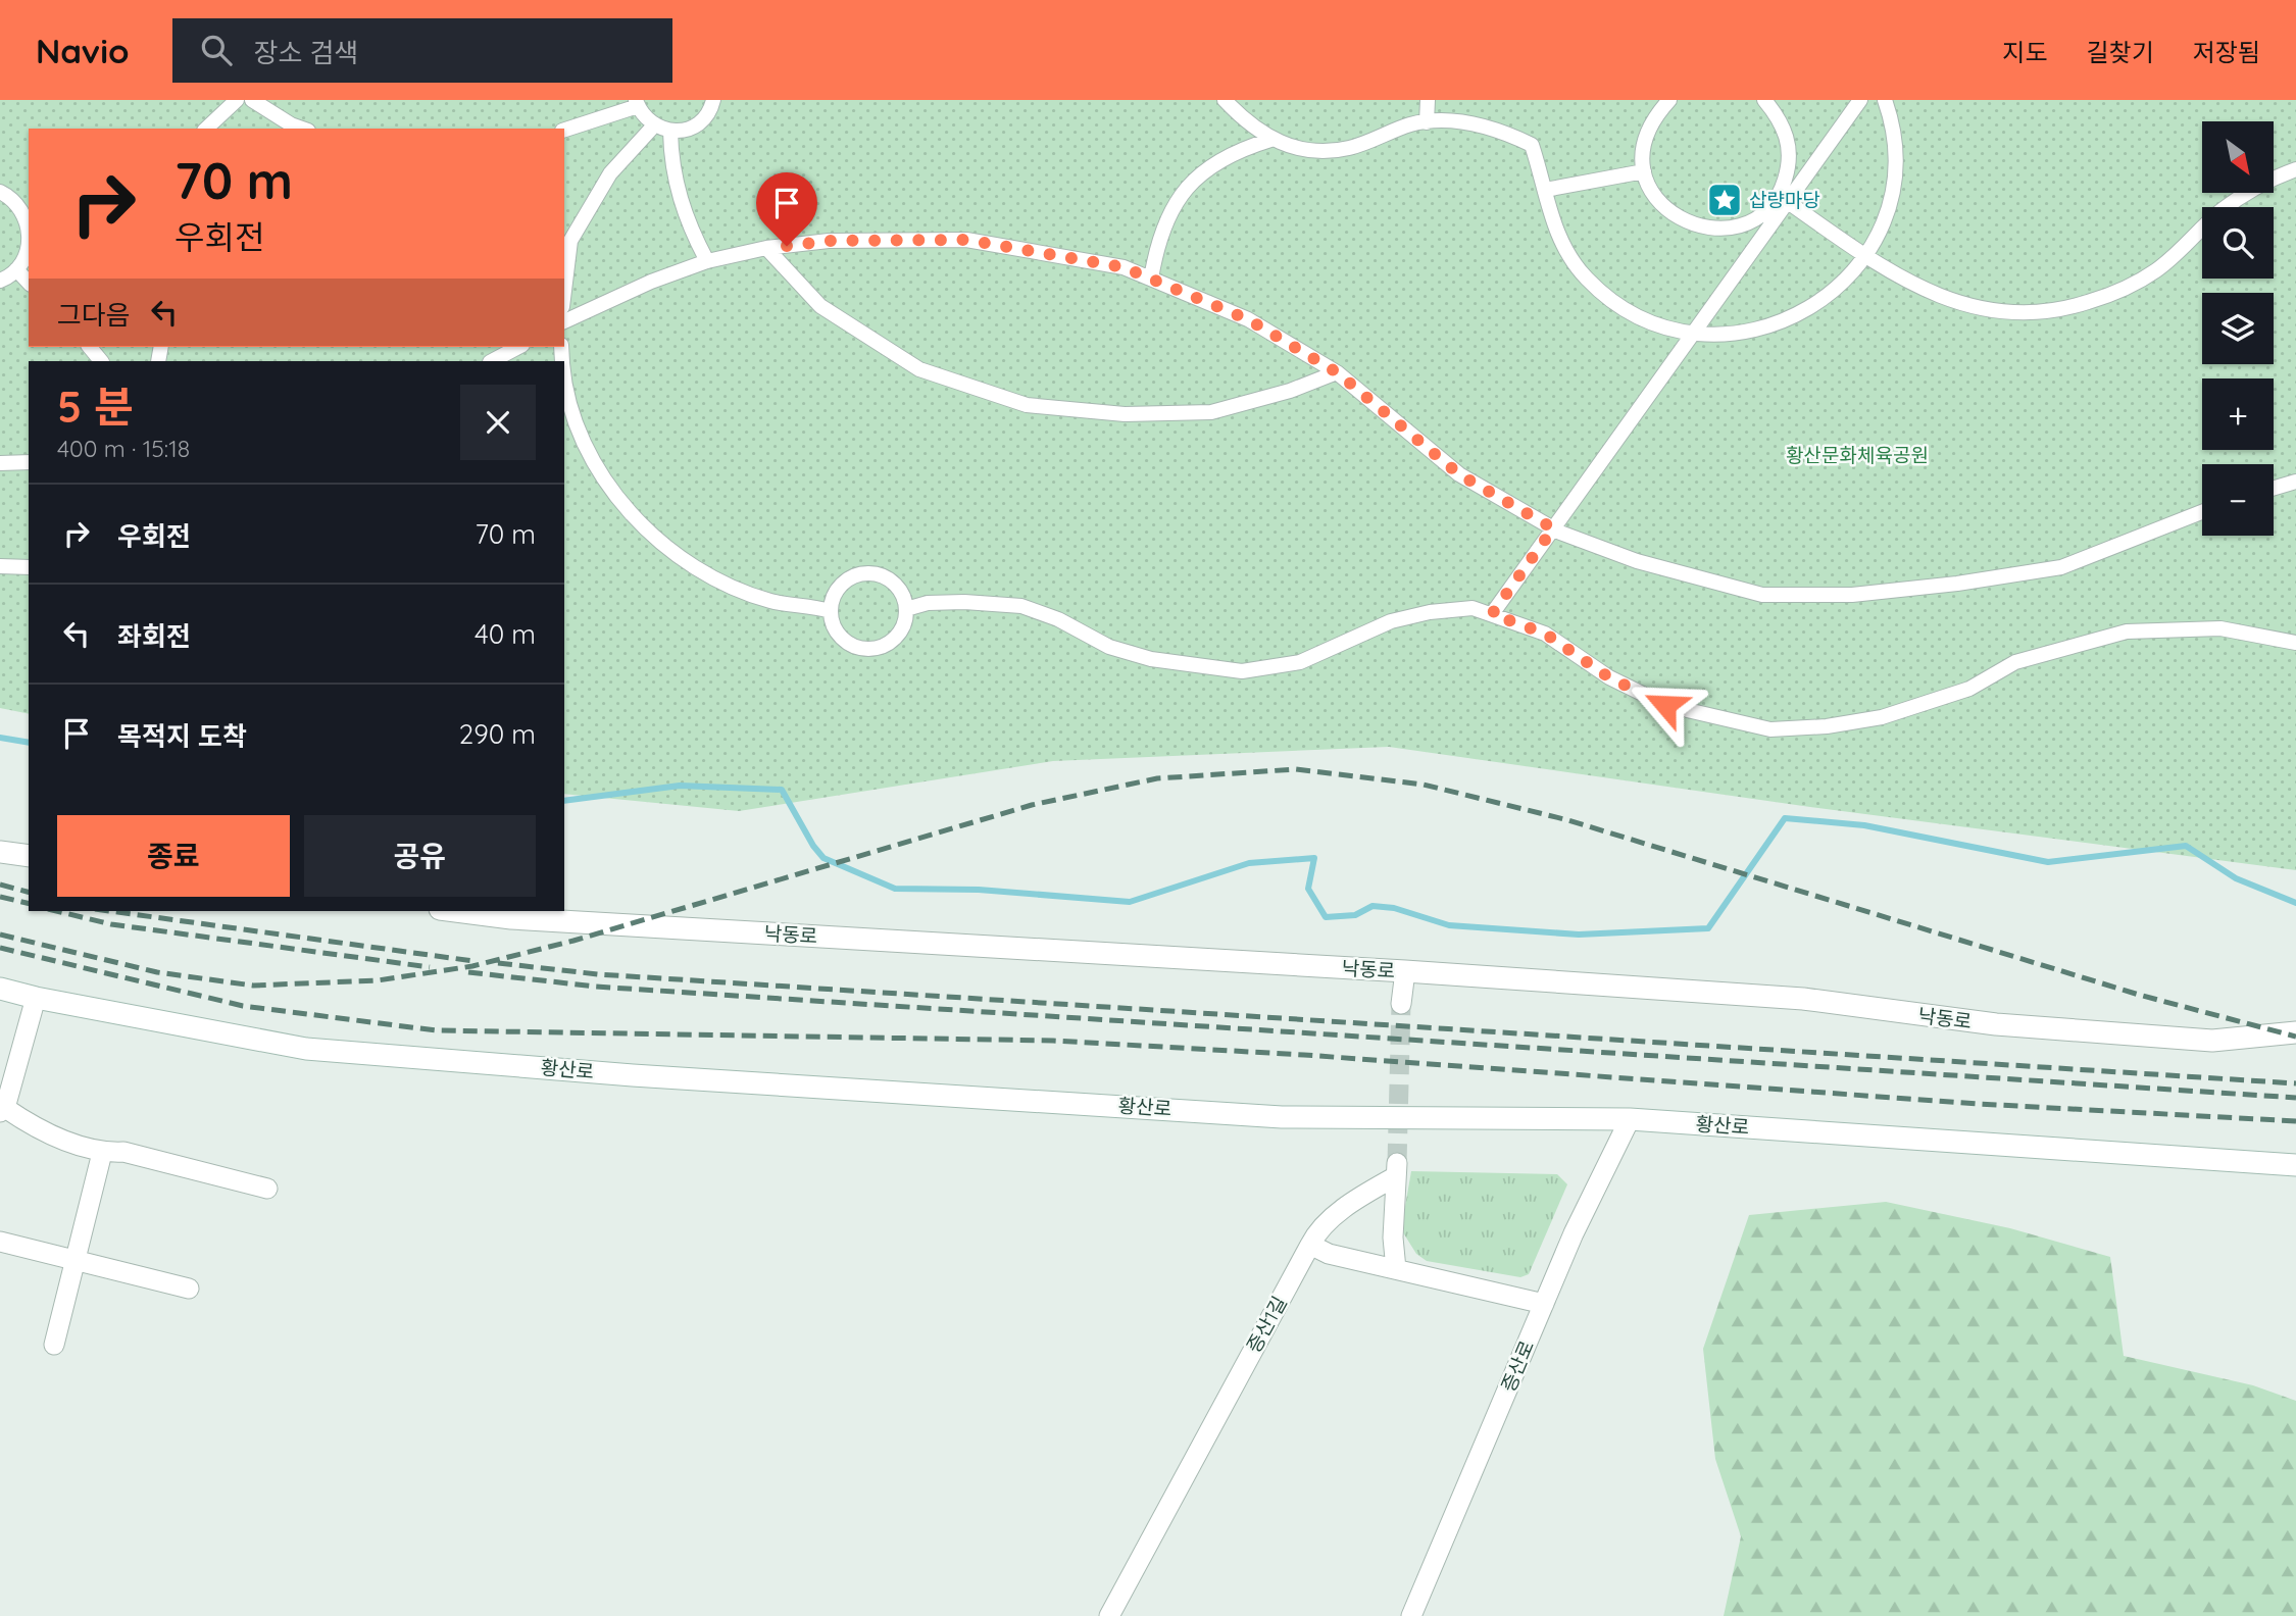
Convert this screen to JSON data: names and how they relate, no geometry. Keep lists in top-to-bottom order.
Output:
{
  "streets": {
    "main road": ["낙동로", "황산로"],
    "street": ["증산1길", "증산로"]
  },
  "crossings": [
    ["황산로", "증산로"]
  ],
  "parks": ["황산문화체육공원"],
  "places": {
    "place": ["삽량마당"]
  },
  "north": "bottom right",
  "page": {
    "header": "Navio",
    "search": "장소 검색",
    "nav": ["지도", "길찾기", "저장됨"],
    "map_buttons": ["+", "−"],
    "turn": ["70 m", "우회전"],
    "then": "그다음",
    "heading": ["5 분", "400 m · 15:18"],
    "list": [
      {
        "name": "우회전",
        "value": "70 m"
      },
      {
        "name": "좌회전",
        "value": "40 m"
      },
      {
        "name": "목적지 도착",
        "value": "290 m"
      }
    ],
    "buttons": ["종료", "공유"]
  }
}
